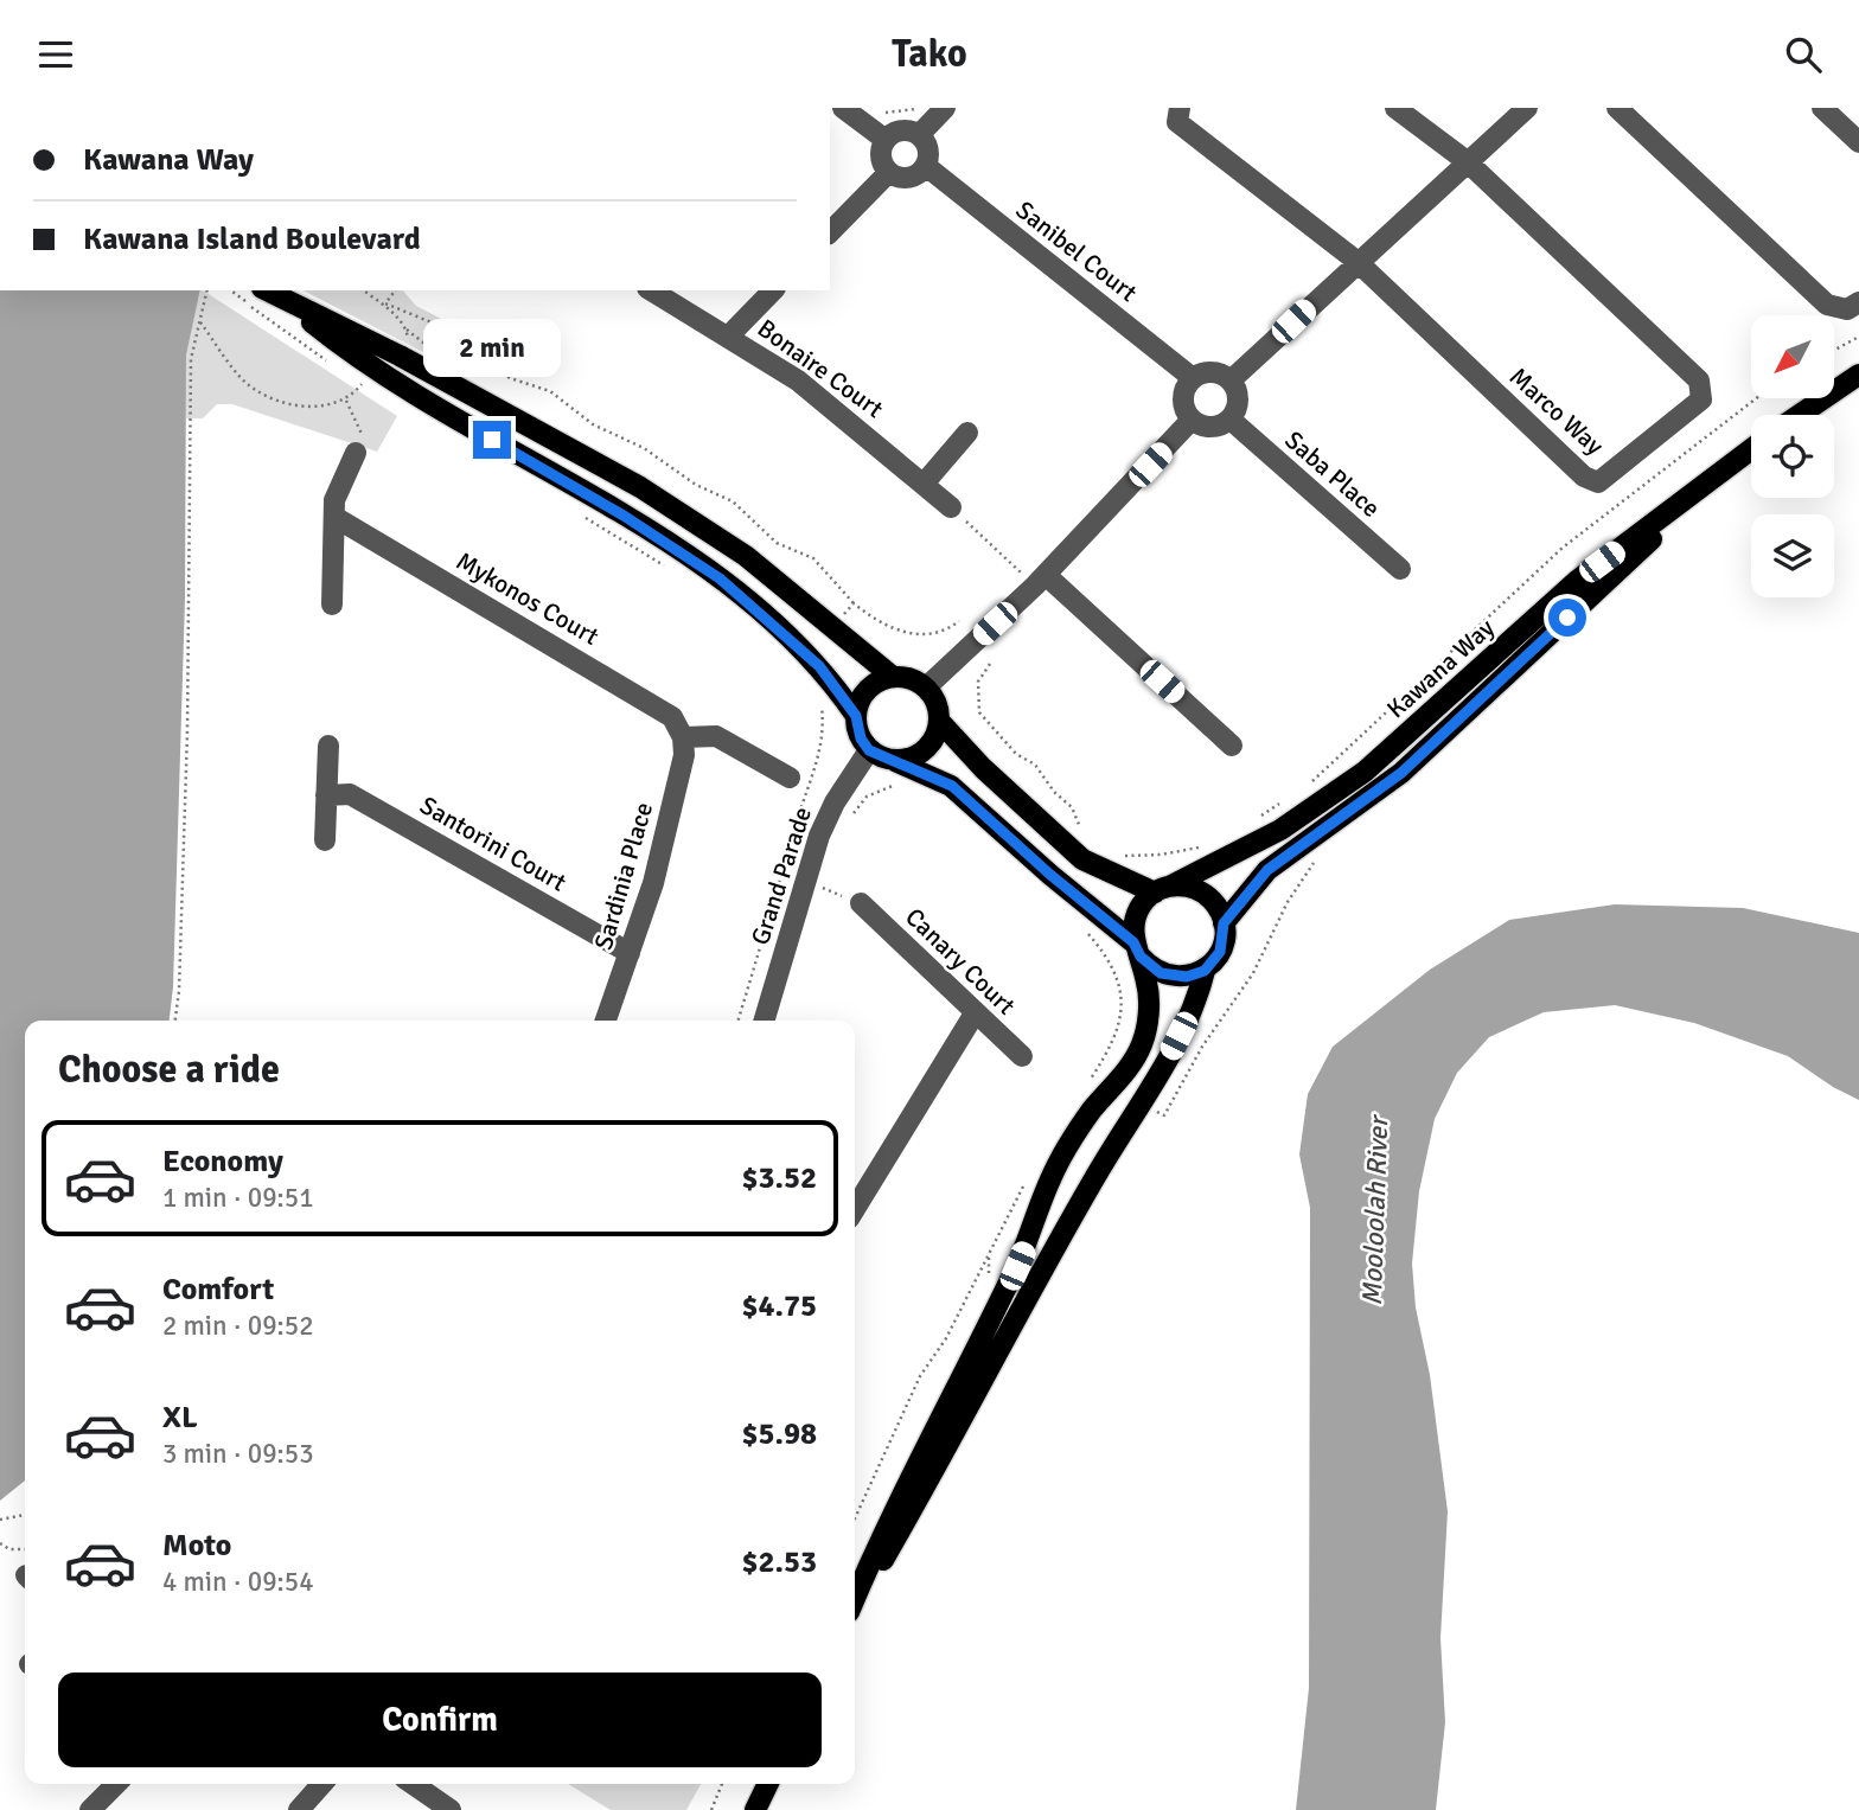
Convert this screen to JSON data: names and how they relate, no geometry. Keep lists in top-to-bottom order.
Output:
{
  "streets": {
    "main road": ["Kawana Way"],
    "street": [
      "Sanibel Court",
      "Bonaire Court",
      "Marco Way",
      "Saba Place",
      "Mykonos Court",
      "Santorini Court",
      "Sardinia Place",
      "Grand Parade",
      "Canary Court"
    ]
  },
  "crossings": [
    ["Sanibel Court", "Saba Place"],
    ["Mykonos Court", "Sardinia Place"],
    ["Santorini Court", "Sardinia Place"]
  ],
  "water": ["Mooloolah River"],
  "north": "bottom left",
  "page": {
    "header": "Tako",
    "banner": ["Kawana Way", "Kawana Island Boulevard"],
    "bubble": "2 min",
    "heading": "Choose a ride",
    "list": [
      {
        "name": "Economy",
        "note": "1 min · 09:51",
        "value": "$3.52"
      },
      {
        "name": "Comfort",
        "note": "2 min · 09:52",
        "value": "$4.75"
      },
      {
        "name": "XL",
        "note": "3 min · 09:53",
        "value": "$5.98"
      },
      {
        "name": "Moto",
        "note": "4 min · 09:54",
        "value": "$2.53"
      }
    ],
    "buttons": "Confirm"
  }
}
